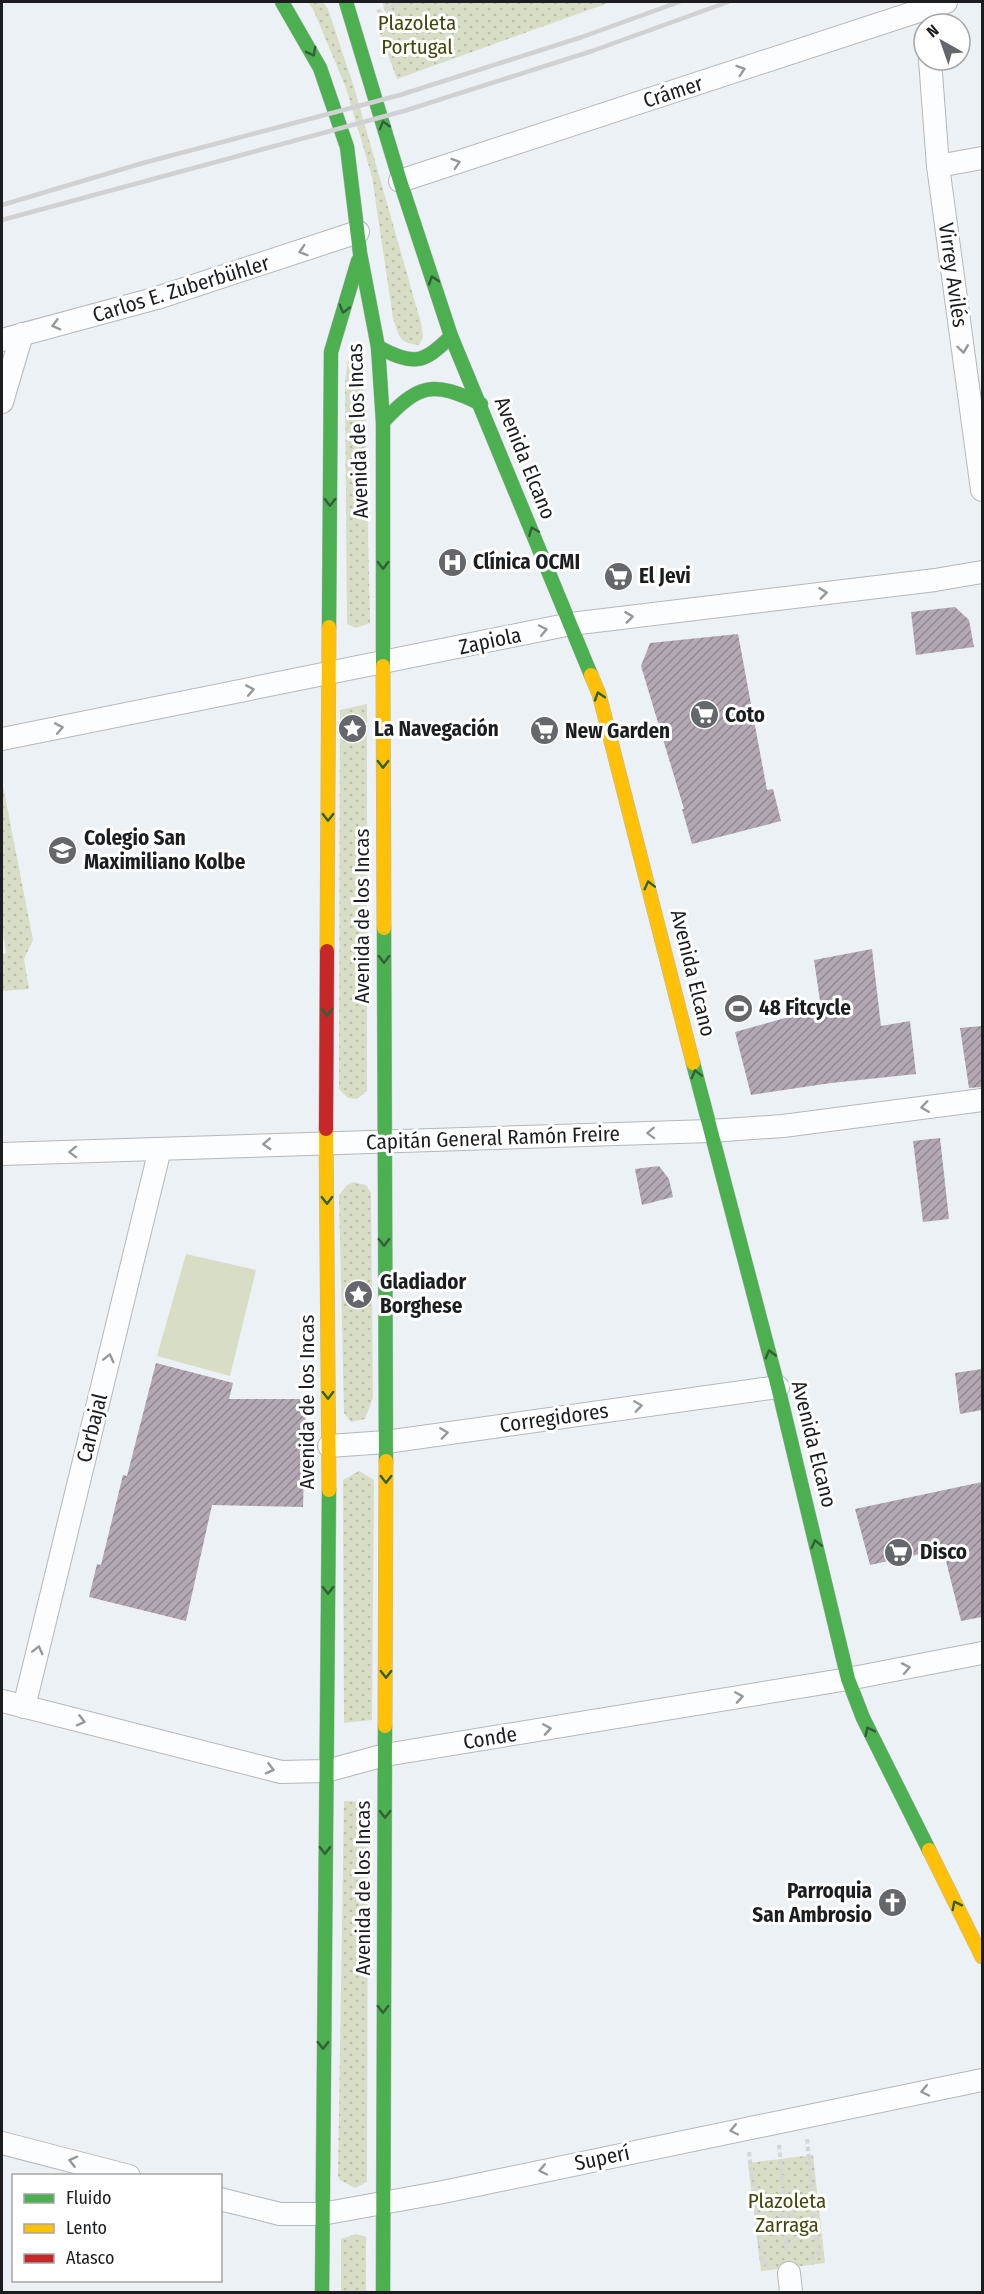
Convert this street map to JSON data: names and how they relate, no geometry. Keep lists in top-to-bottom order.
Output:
{
  "streets": {
    "main road": ["Avenida de los Incas", "Avenida Elcano"],
    "street": [
      "Crámer",
      "Virrey Avilés",
      "Carlos E. Zuberbühler",
      "Zapiola",
      "Capitán General Ramón Freire",
      "Corregidores",
      "Carbajal",
      "Conde",
      "Superí"
    ]
  },
  "crossings": [
    ["Crámer", "Avenida Elcano"],
    ["Carlos E. Zuberbühler", "Avenida de los Incas"],
    ["Avenida de los Incas", "Zapiola"],
    ["Avenida de los Incas", "Capitán General Ramón Freire"],
    ["Avenida de los Incas", "Corregidores"],
    ["Avenida de los Incas", "Conde"],
    ["Avenida de los Incas", "Superí"],
    ["Avenida Elcano", "Zapiola"],
    ["Avenida Elcano", "Capitán General Ramón Freire"],
    ["Avenida Elcano", "Corregidores"],
    ["Avenida Elcano", "Conde"],
    ["Capitán General Ramón Freire", "Carbajal"],
    ["Carbajal", "Conde"]
  ],
  "one_way": [
    "Crámer",
    "Virrey Avilés",
    "Carlos E. Zuberbühler",
    "Avenida de los Incas",
    "Avenida Elcano",
    "Zapiola",
    "Capitán General Ramón Freire",
    "Corregidores",
    "Carbajal",
    "Conde",
    "Superí"
  ],
  "parks": ["Plazoleta Portugal", "Plazoleta Zarraga"],
  "places": {
    "hospital": ["Clínica OCMI"],
    "supermarket": [
      "El Jevi",
      "Coto",
      "New Garden",
      "Disco"
    ],
    "place": ["La Navegación", "Gladiador Borghese"],
    "school or university": ["Colegio San Maximiliano Kolbe"],
    "sports": ["48 Fitcycle"],
    "church": ["Parroquia San Ambrosio"]
  },
  "legend": ["Fluido", "Lento", "Atasco"],
  "north": "top left"
}
